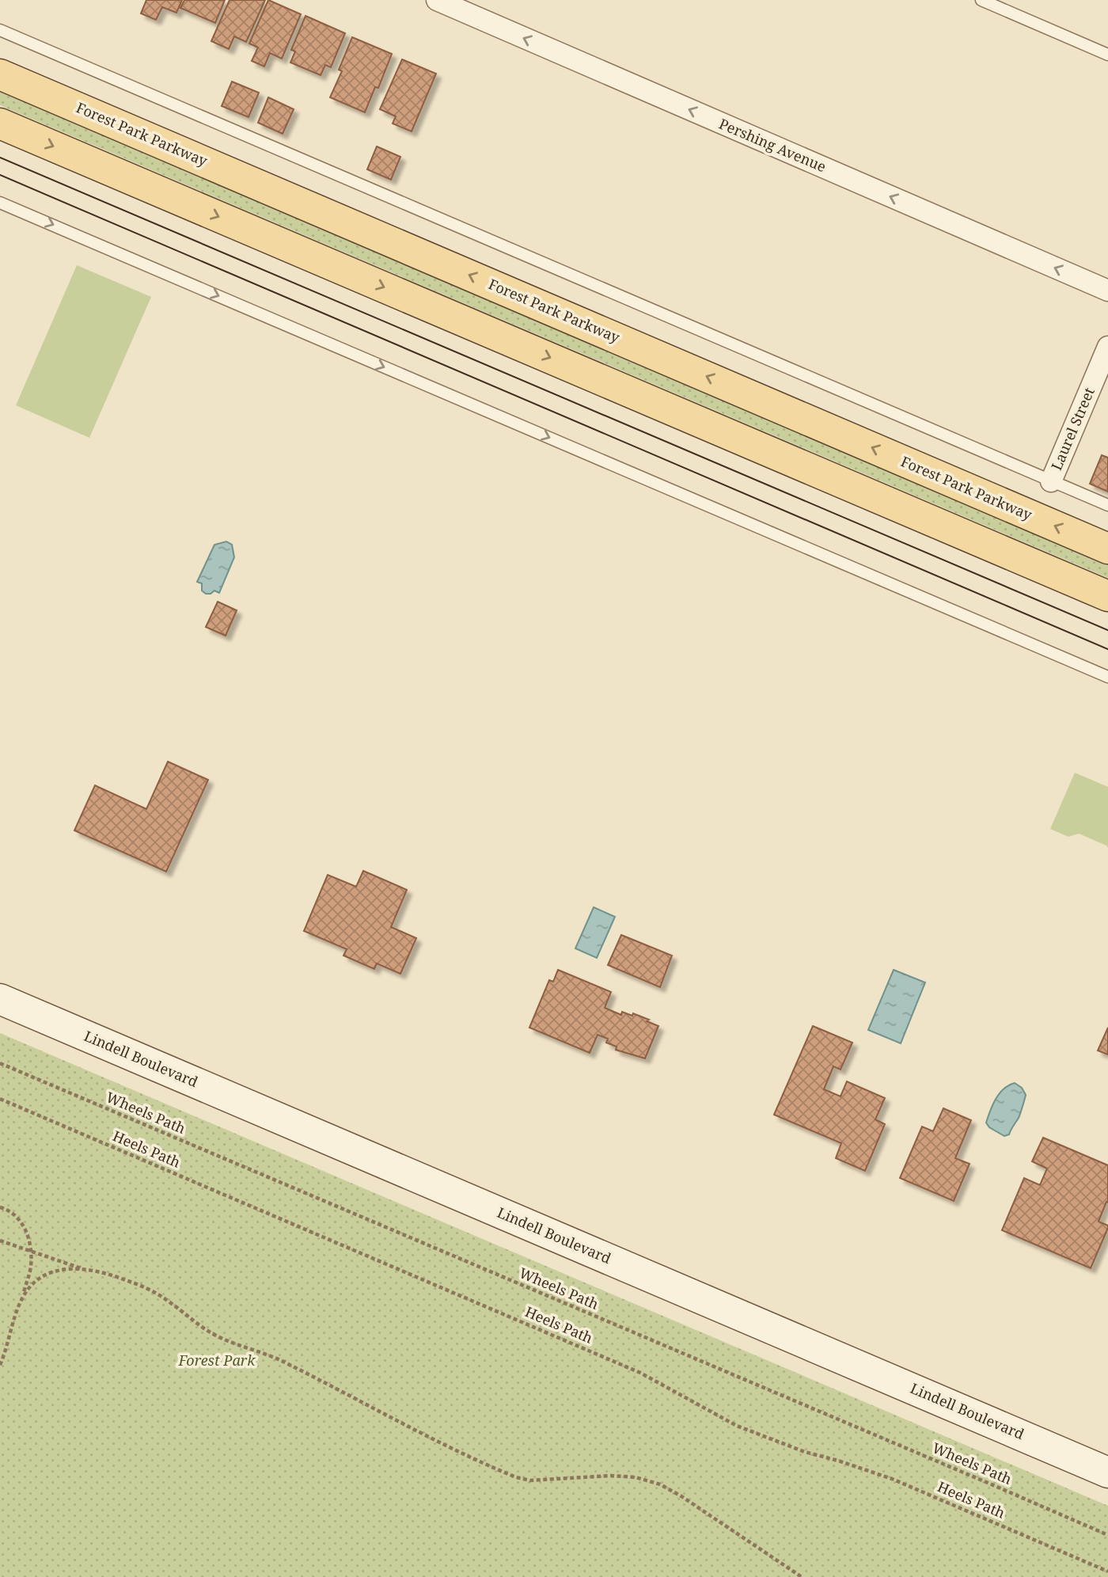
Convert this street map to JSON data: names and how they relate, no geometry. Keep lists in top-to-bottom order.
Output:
{
  "streets": {
    "main road": ["Forest Park Parkway", "Lindell Boulevard"],
    "street": ["Pershing Avenue", "Laurel Street"],
    "path": ["Wheels Path", "Heels Path"]
  },
  "one_way": ["Pershing Avenue"],
  "parks": ["Forest Park"]
}
